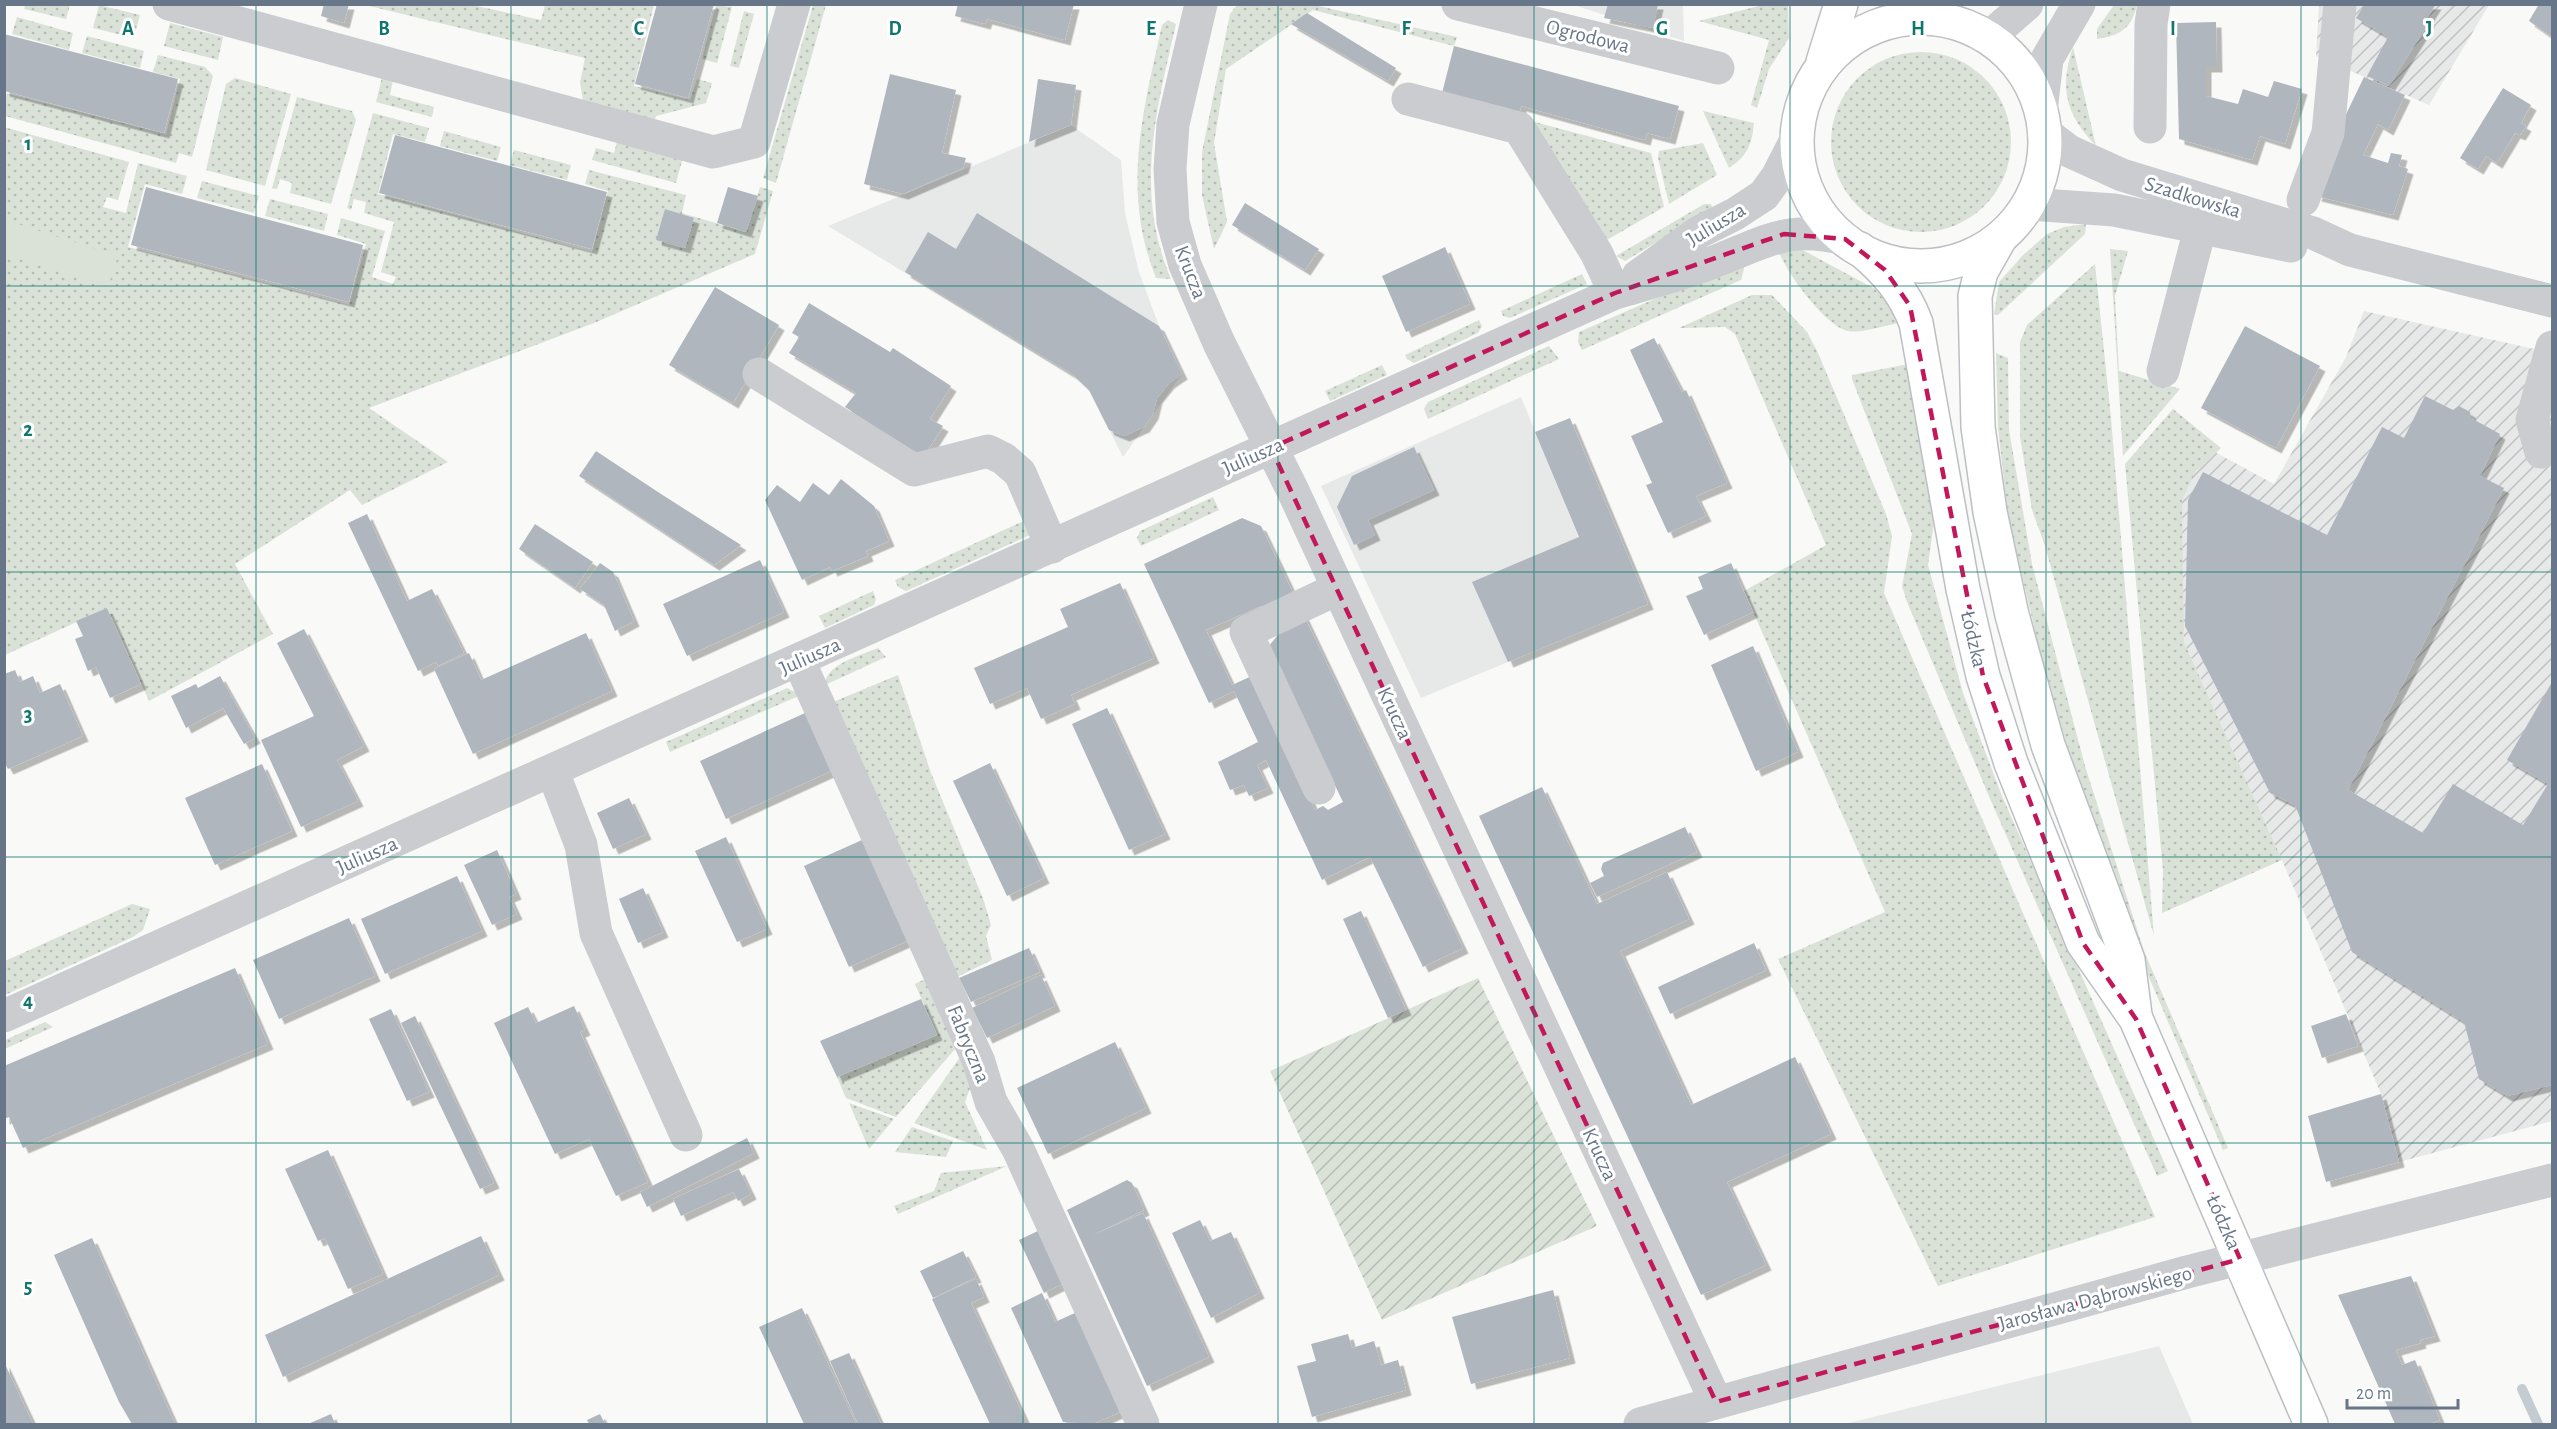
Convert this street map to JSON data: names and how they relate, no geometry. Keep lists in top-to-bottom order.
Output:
{
  "streets": {
    "main road": ["Łódzka"],
    "street": [
      "Ogrodowa",
      "Szadkowska",
      "Juliusza",
      "Krucza",
      "Fabryczna",
      "Jarosława Dąbrowskiego"
    ]
  },
  "crossings": [
    ["Juliusza", "Krucza"],
    ["Juliusza", "Łódzka"],
    ["Juliusza", "Fabryczna"],
    ["Krucza", "Jarosława Dąbrowskiego"],
    ["Łódzka", "Jarosława Dąbrowskiego"]
  ],
  "scale_bar": "20 m",
  "grid": {
    "columns": [
      "A",
      "B",
      "C",
      "D",
      "E",
      "F",
      "G",
      "H",
      "I",
      "J"
    ],
    "rows": [
      "1",
      "2",
      "3",
      "4",
      "5"
    ]
  }
}
